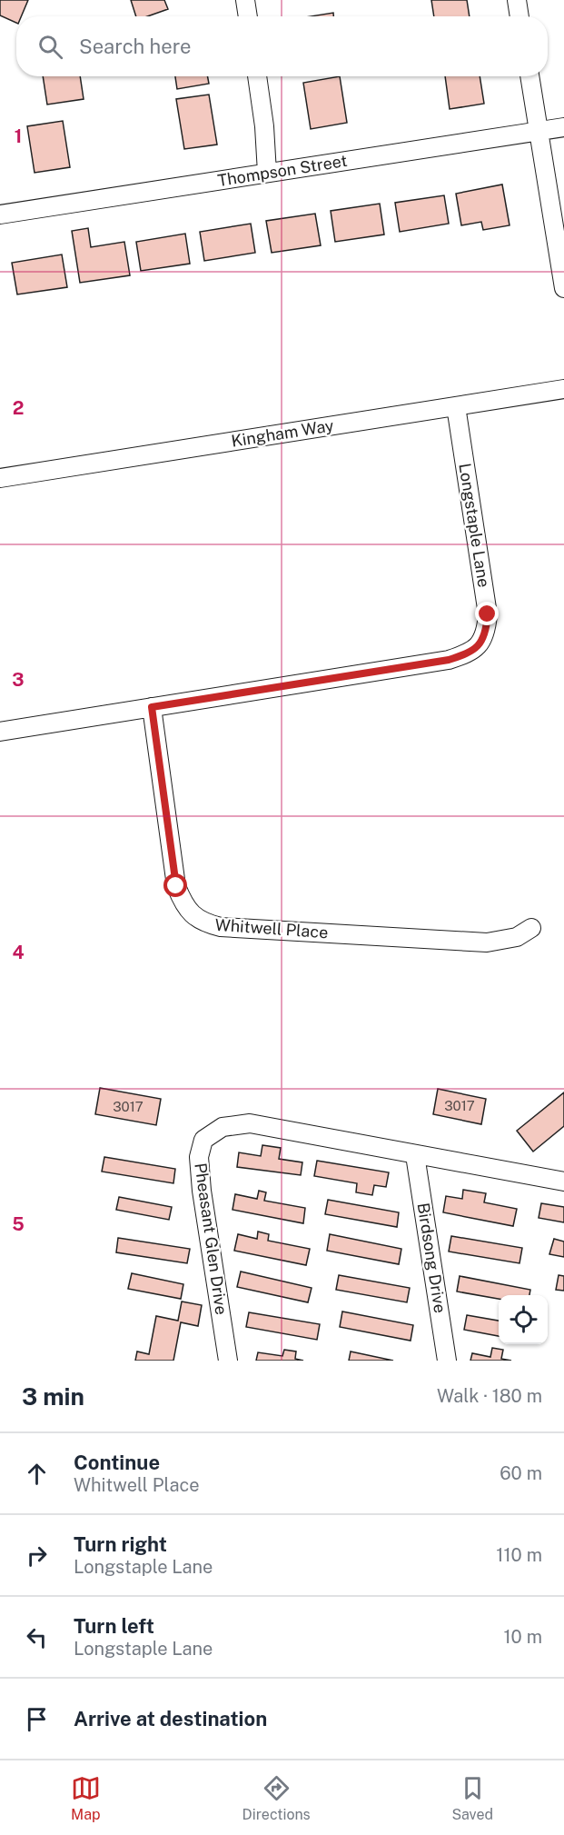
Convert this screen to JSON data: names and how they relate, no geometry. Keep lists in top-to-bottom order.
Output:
{
  "streets": {
    "street": [
      "Thompson Street",
      "Kingham Way",
      "Longstaple Lane",
      "Whitwell Place",
      "Pheasant Glen Drive",
      "Birdsong Drive"
    ]
  },
  "crossings": [
    ["Kingham Way", "Longstaple Lane"],
    ["Longstaple Lane", "Whitwell Place"],
    ["Pheasant Glen Drive", "Birdsong Drive"]
  ],
  "house_numbers": ["3017", "3017"],
  "page": {
    "search": "Search here",
    "heading": ["3 min", "Walk · 180 m"],
    "list": [
      ["Continue", "Whitwell Place", "60 m"],
      ["Turn right", "Longstaple Lane", "110 m"],
      ["Turn left", "Longstaple Lane", "10 m"],
      "Arrive at destination"
    ],
    "nav": ["Map", "Directions", "Saved"]
  },
  "grid": {
    "rows": [
      "1",
      "2",
      "3",
      "4",
      "5"
    ]
  }
}
